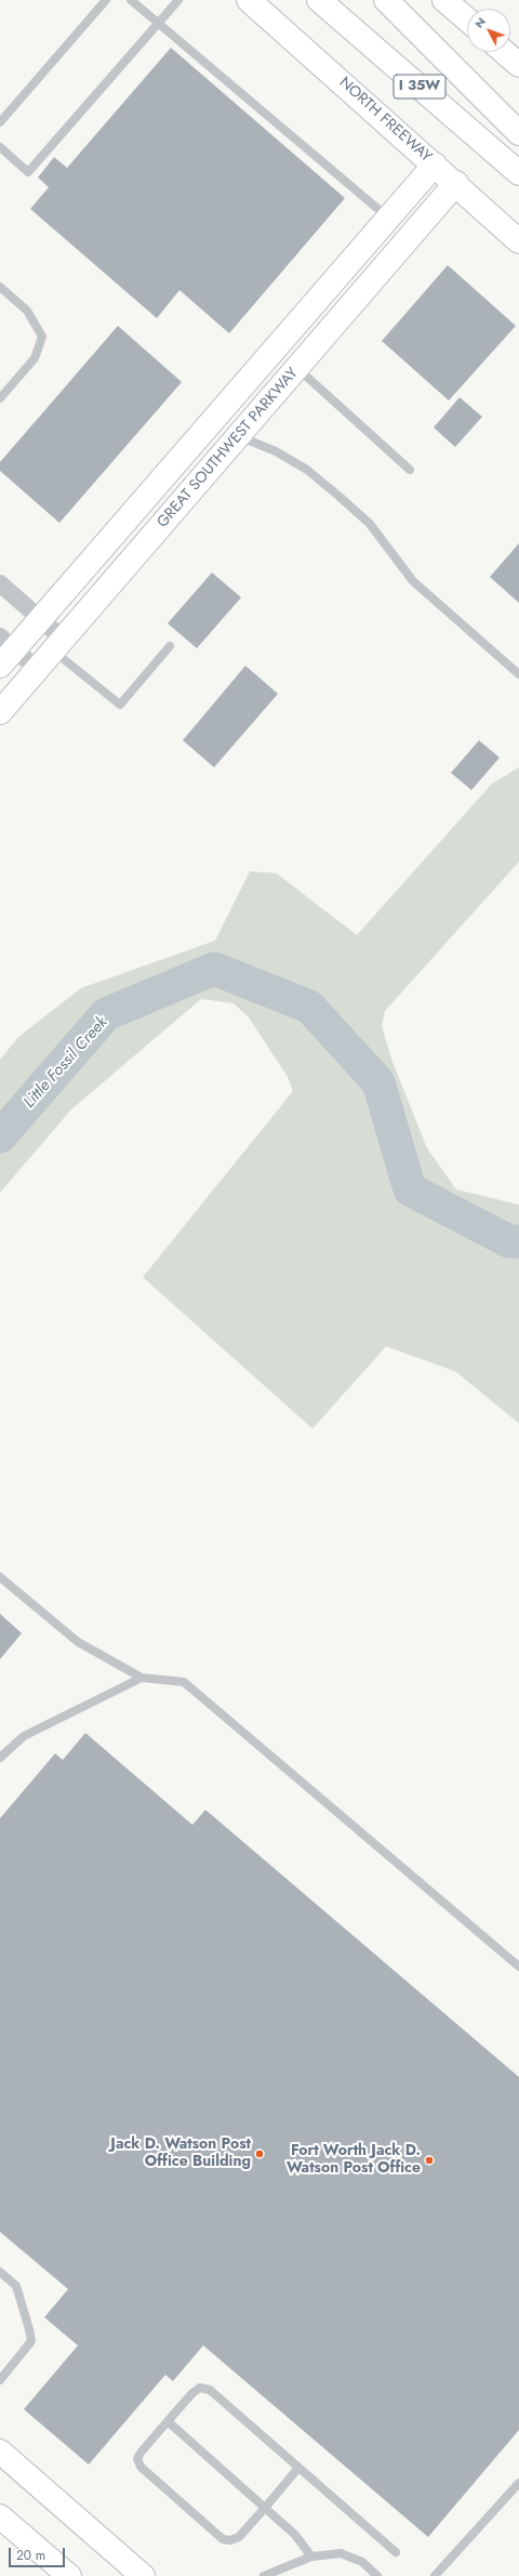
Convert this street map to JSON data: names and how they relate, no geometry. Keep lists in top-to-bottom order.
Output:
{
  "streets": {
    "main road": ["I 35W", "NORTH FREEWAY", "GREAT SOUTHWEST PARKWAY"]
  },
  "crossings": [
    ["NORTH FREEWAY", "GREAT SOUTHWEST PARKWAY"]
  ],
  "water": ["Little Fossil Creek"],
  "places": ["Jack D. Watson Post Office Building", "Fort Worth Jack D. Watson Post Office"],
  "scale_bar": "20 m",
  "north": "top left"
}
